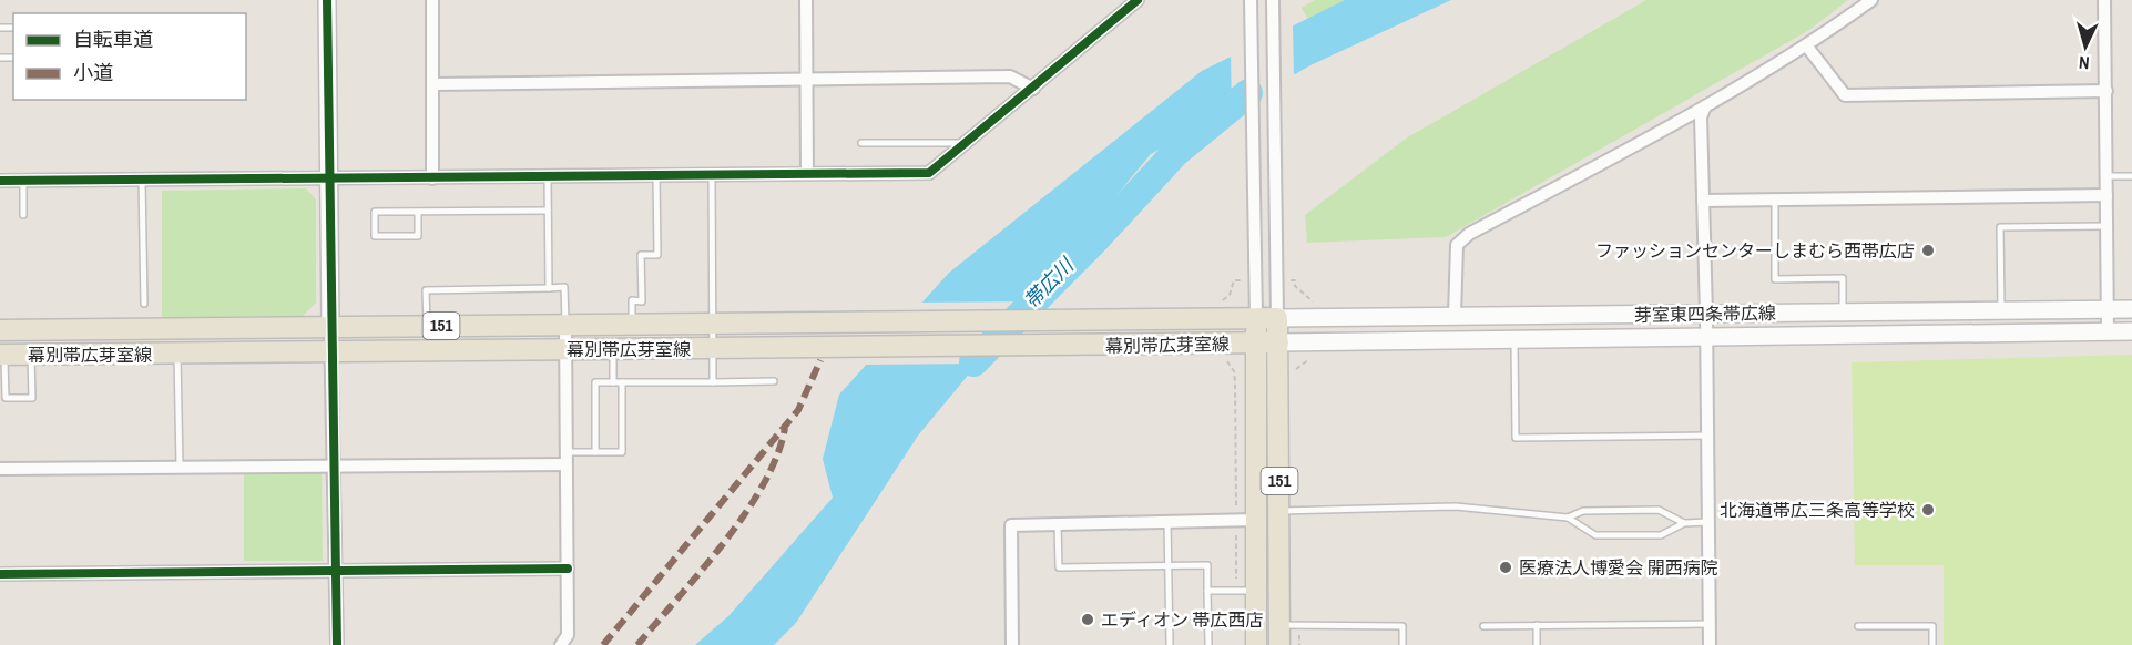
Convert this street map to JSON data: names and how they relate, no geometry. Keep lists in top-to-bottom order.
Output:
{
  "streets": {
    "main road": ["芽室東四条帯広線", "151", "幕別帯広芽室線"]
  },
  "crossings": [
    ["芽室東四条帯広線", "151"],
    ["芽室東四条帯広線", "幕別帯広芽室線"],
    ["151", "幕別帯広芽室線"]
  ],
  "water": ["帯広川"],
  "places": [
    "ファッションセンターしまむら西帯広店",
    "北海道帯広三条高等学校",
    "医療法人博愛会 開西病院",
    "エディオン 帯広西店"
  ],
  "legend": ["自転車道", "小道"],
  "north": "bottom"
}
